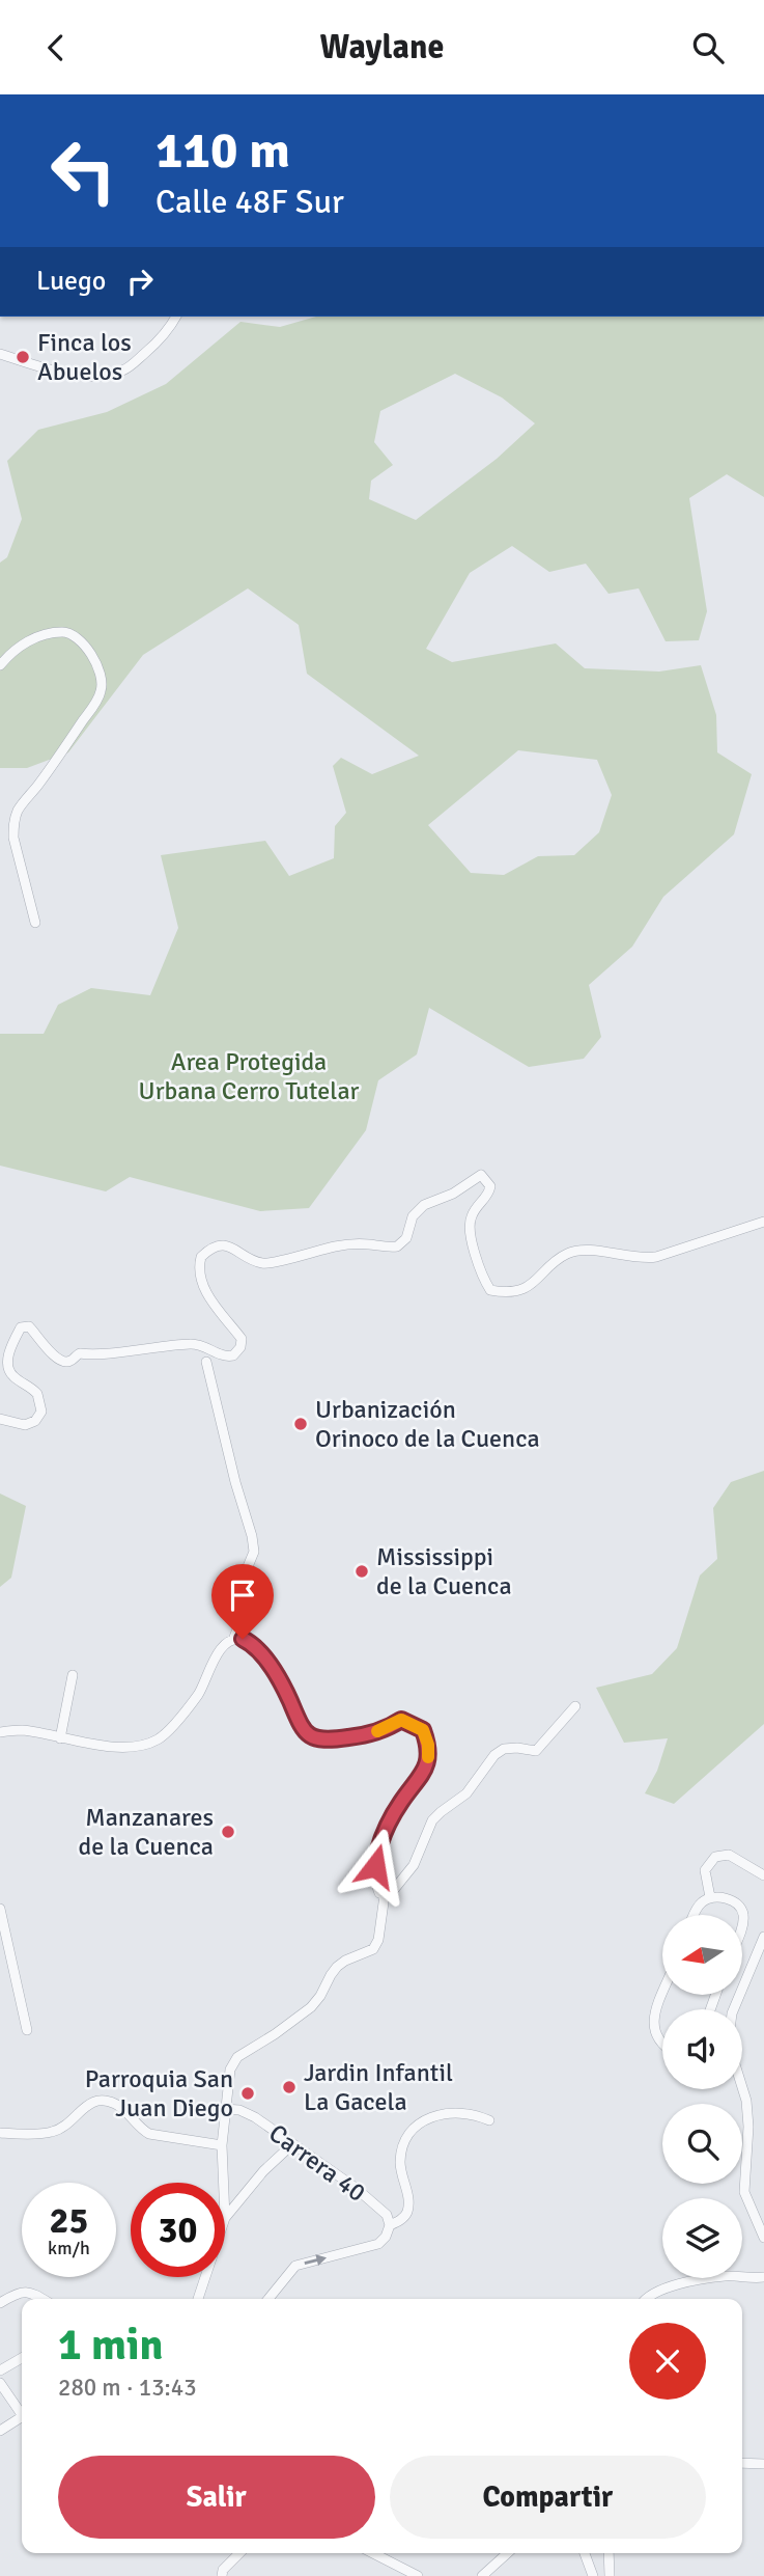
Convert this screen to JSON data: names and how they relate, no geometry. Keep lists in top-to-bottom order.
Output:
{
  "streets": {
    "street": ["Carrera 40"]
  },
  "parks": ["Area Protegida Urbana Cerro Tutelar"],
  "places": [
    "Finca los Abuelos",
    "Urbanización Orinoco de la Cuenca",
    "Mississippi de la Cuenca",
    "Manzanares de la Cuenca",
    "Jardin Infantil La Gacela",
    "Parroquia San Juan Diego"
  ],
  "north": "left",
  "page": {
    "header": "Waylane",
    "turn": ["110 m", "Calle 48F Sur"],
    "then": "Luego",
    "speed": "25 km/h",
    "limit": "30",
    "heading": ["1 min", "280 m · 13:43"],
    "buttons": ["Salir", "Compartir"]
  }
}
